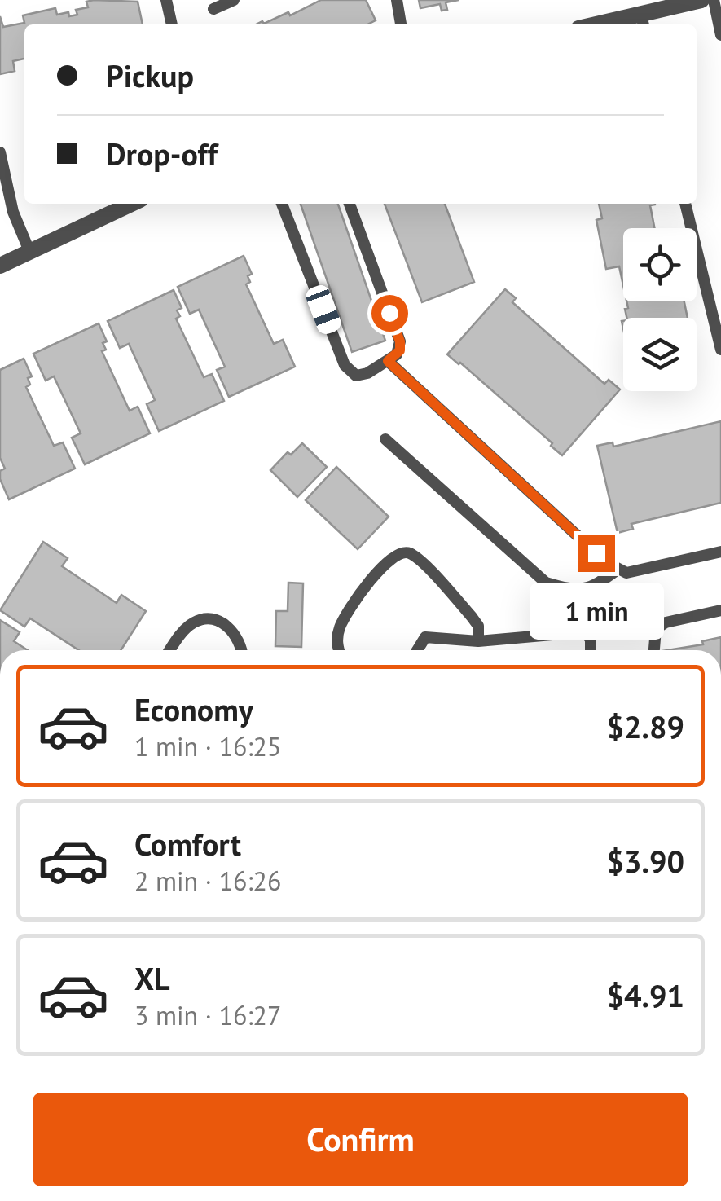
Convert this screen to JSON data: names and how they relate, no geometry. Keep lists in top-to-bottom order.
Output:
{
  "page": {
    "banner": ["Pickup", "Drop-off"],
    "bubble": "1 min",
    "list": [
      {
        "name": "Economy",
        "note": "1 min · 16:25",
        "value": "$2.89"
      },
      {
        "name": "Comfort",
        "note": "2 min · 16:26",
        "value": "$3.90"
      },
      {
        "name": "XL",
        "note": "3 min · 16:27",
        "value": "$4.91"
      }
    ],
    "buttons": "Confirm"
  }
}
